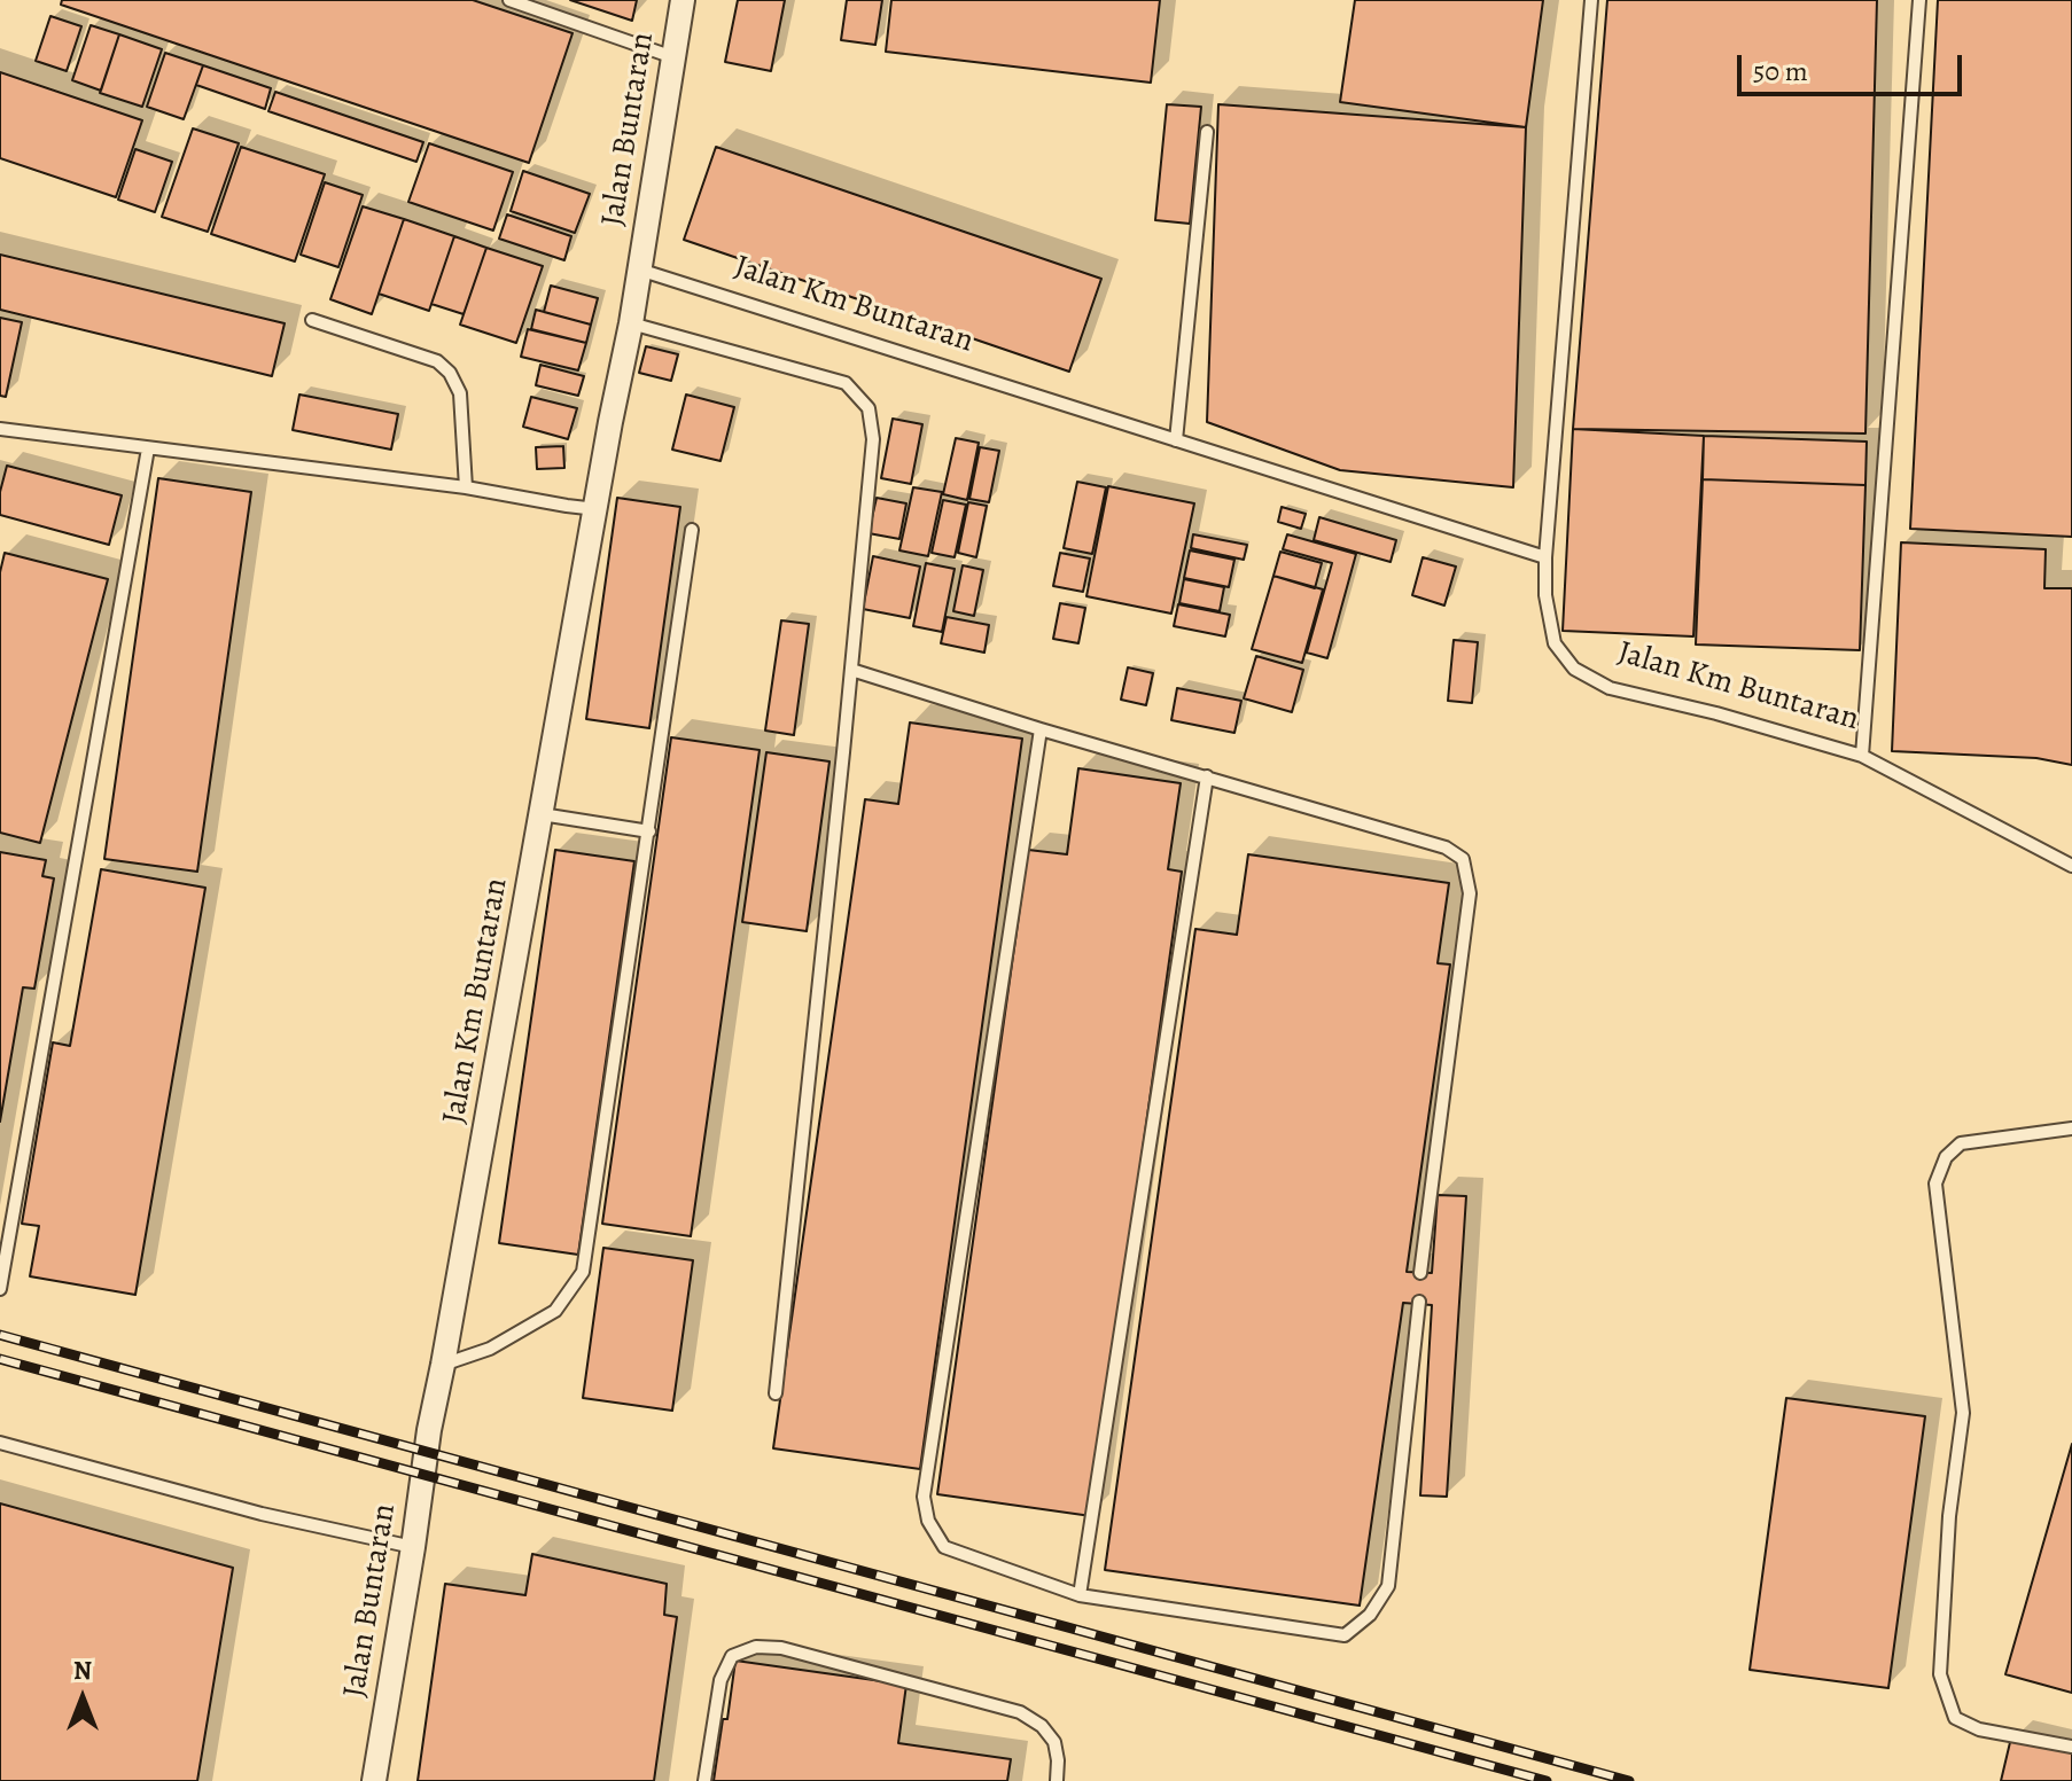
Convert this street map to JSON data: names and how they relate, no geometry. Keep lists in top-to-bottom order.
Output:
{
  "streets": {
    "street": ["Jalan Buntaran", "Jalan Km Buntaran"]
  },
  "crossings": [
    ["Jalan Buntaran", "Jalan Km Buntaran"]
  ],
  "scale_bar": "50 m",
  "north": "top"
}
